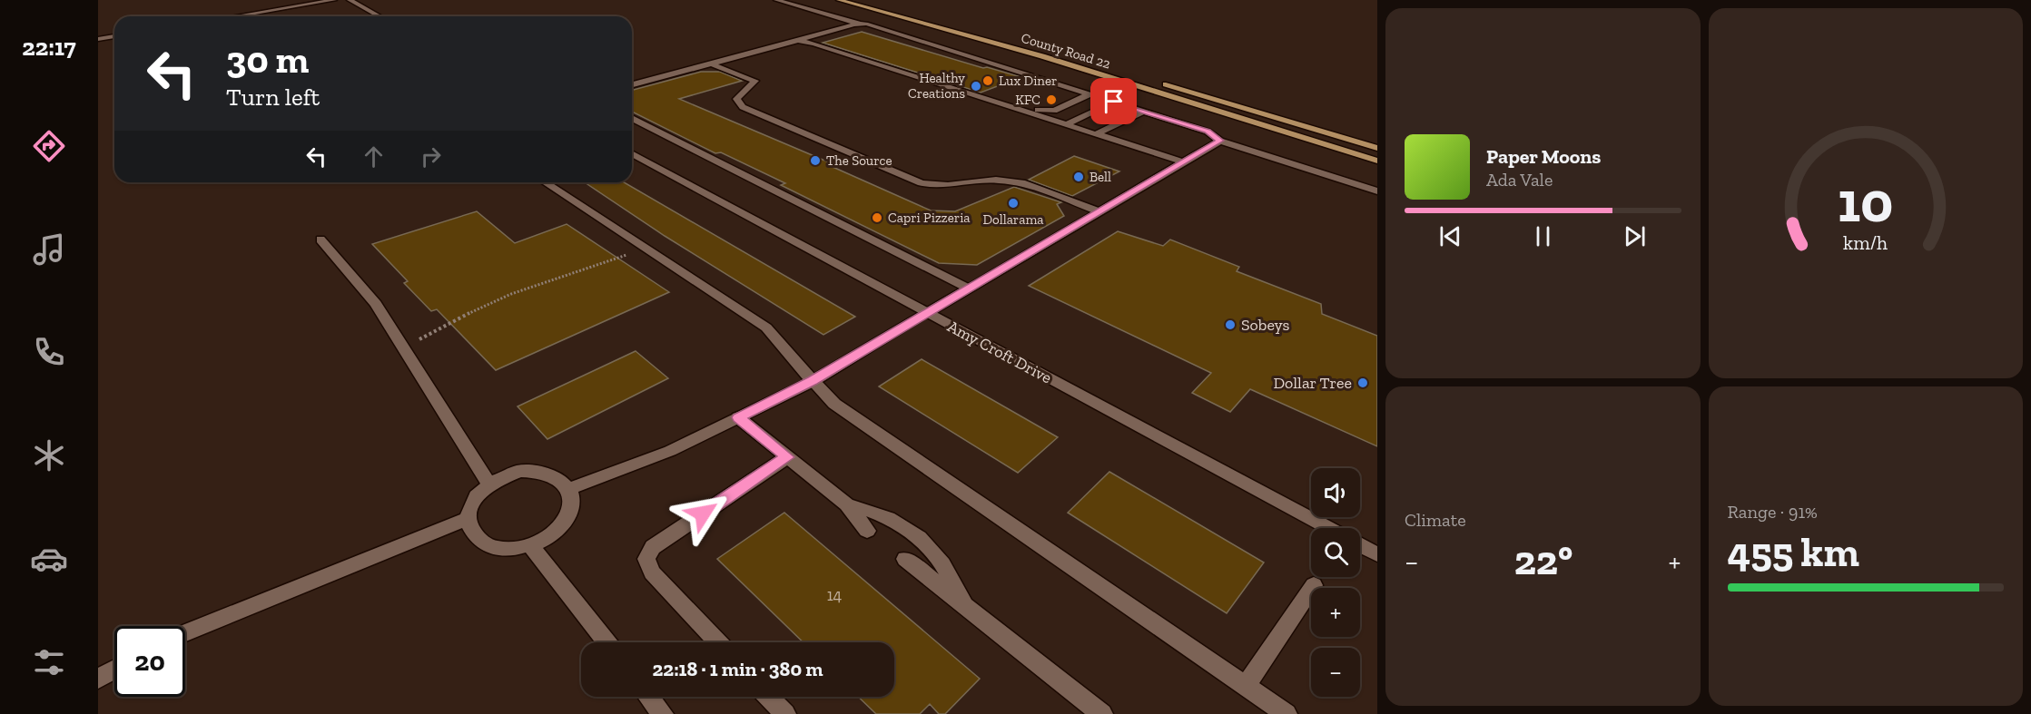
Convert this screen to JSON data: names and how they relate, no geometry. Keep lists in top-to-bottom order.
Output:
{
  "streets": {
    "main road": ["County Road 22"],
    "street": ["Amy Croft Drive"]
  },
  "places": [
    "Lux Diner",
    "Healthy Creations",
    "KFC",
    "The Source",
    "Bell",
    "Dollarama",
    "Capri Pizzeria",
    "Sobeys",
    "Dollar Tree"
  ],
  "house_numbers": ["14"],
  "page": {
    "tabs": "22:17",
    "turn": ["30 m", "Turn left"],
    "song": ["Paper Moons", "Ada Vale"],
    "tile": [
      "Climate",
      ["Range · 91%", "455 km"]
    ],
    "map_buttons": ["+", "−"],
    "heat": ["−", "22°", "+"],
    "limit": "20",
    "trip": "22:18 · 1 min · 380 m",
    "gauge": ["10", "km/h"]
  }
}
